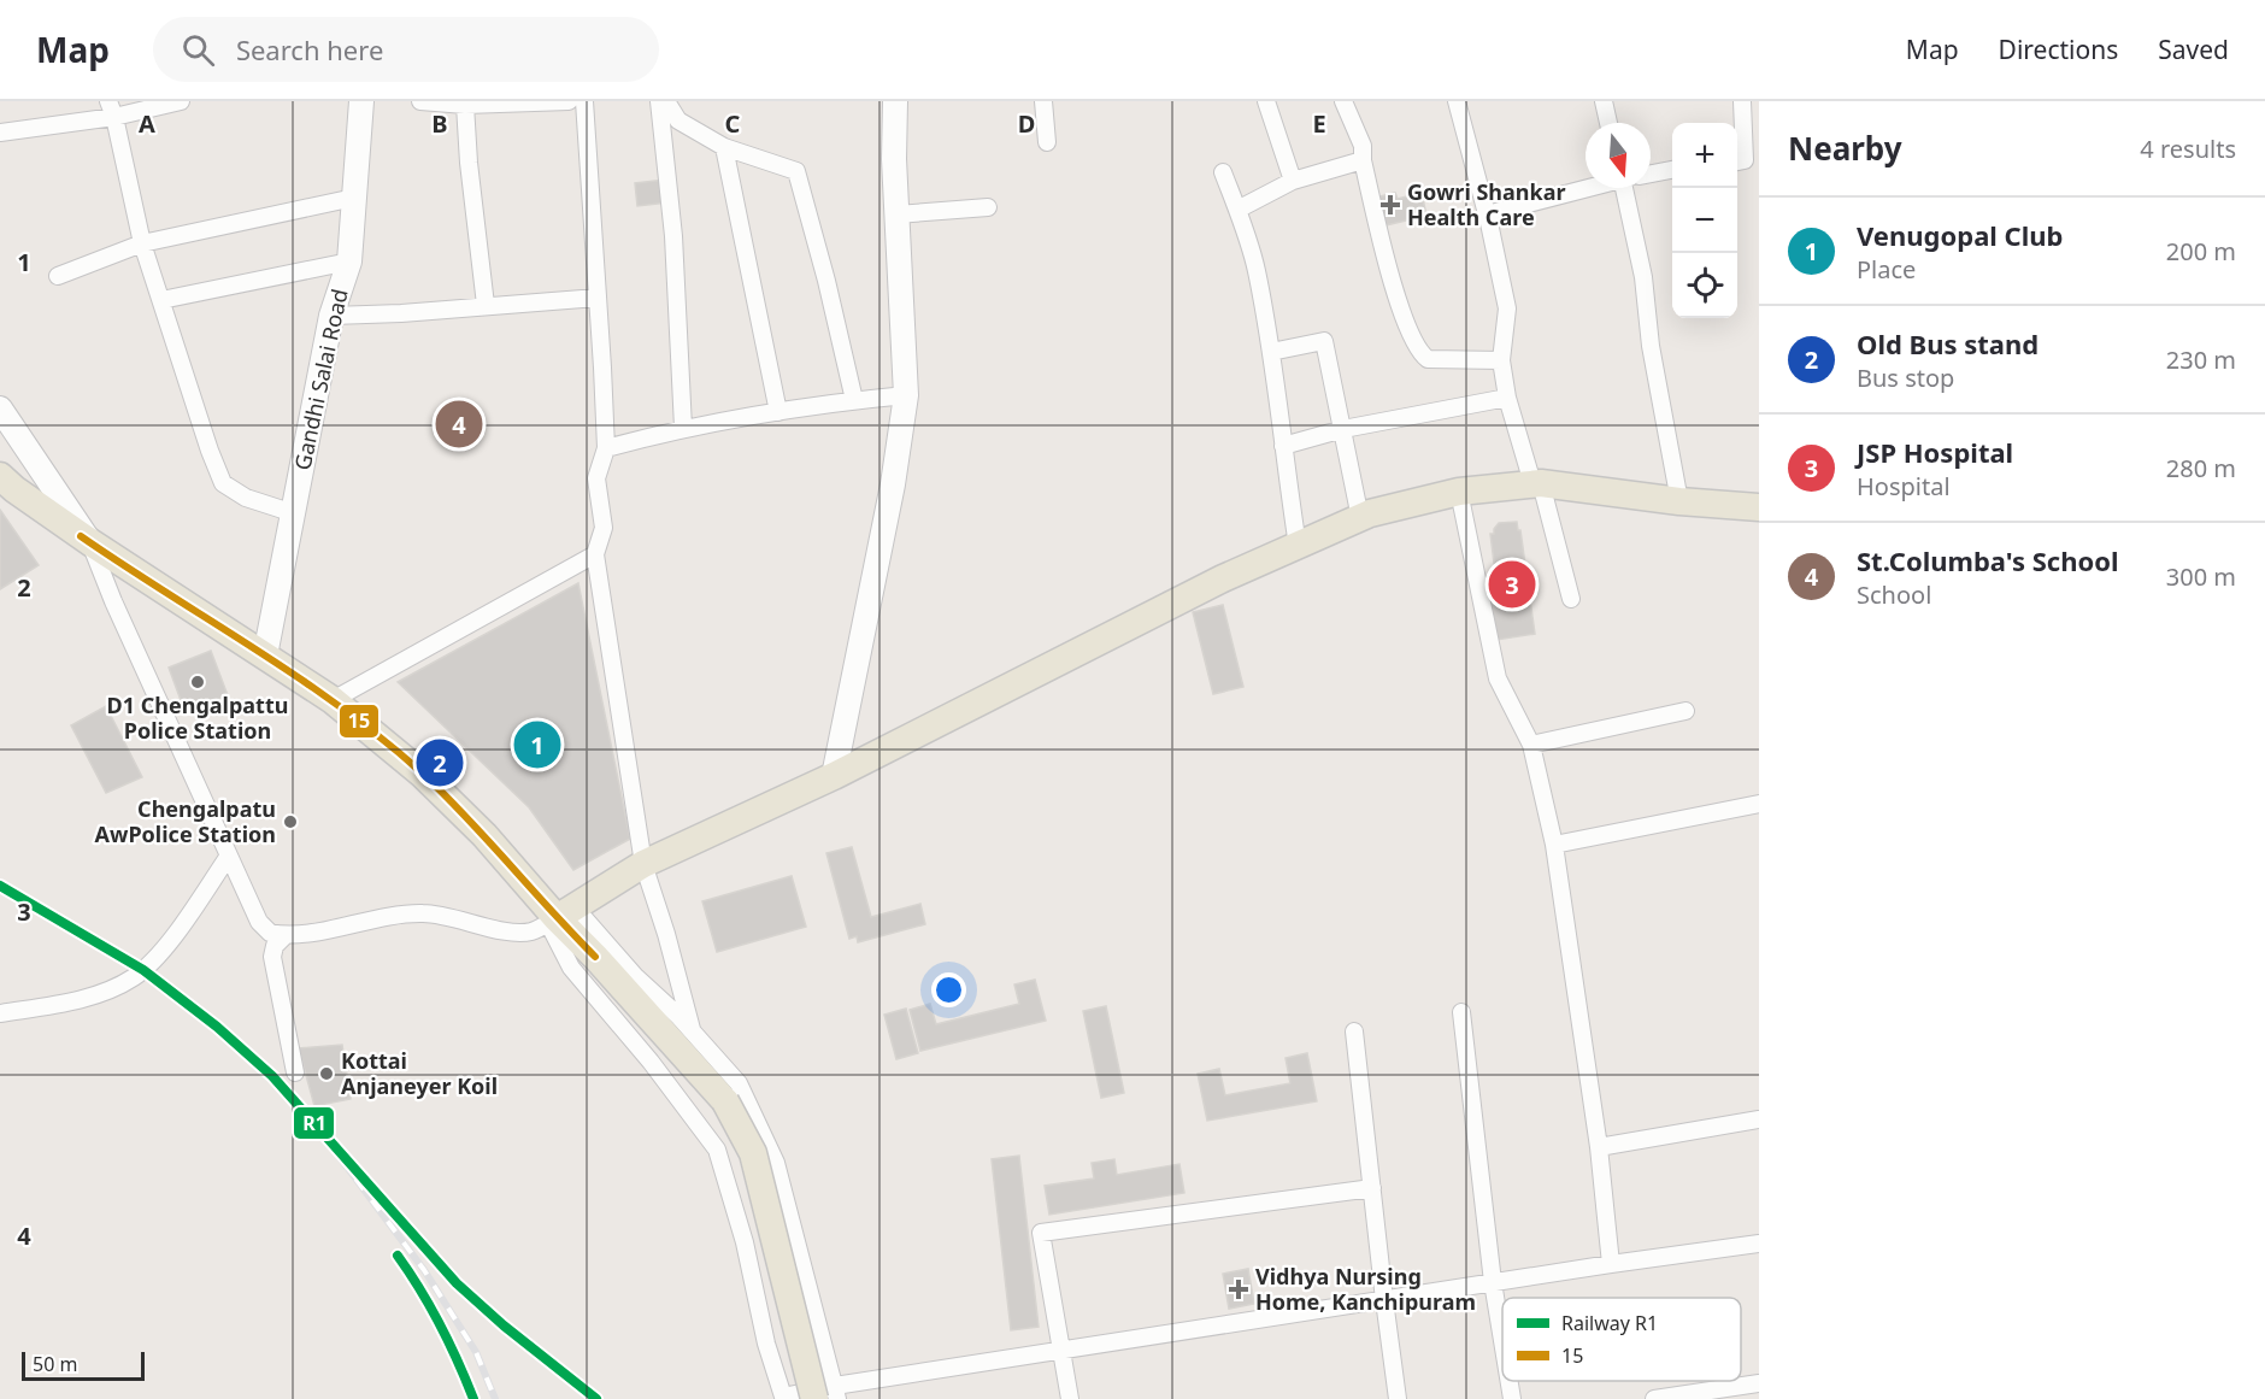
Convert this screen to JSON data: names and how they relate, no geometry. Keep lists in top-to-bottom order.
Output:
{
  "streets": {
    "street": ["Gandhi Salai Road"]
  },
  "places": {
    "health": ["Gowri Shankar Health Care", "Vidhya Nursing Home, Kanchipuram"],
    "other": ["D1 Chengalpattu Police Station", "Chengalpatu AwPolice Station", "Kottai Anjaneyer Koil"]
  },
  "lines": ["transit line 15", "rail line R1"],
  "legend": ["Railway R1", "15"],
  "scale_bar": "50 m",
  "north": "bottom",
  "page": {
    "header": "Map",
    "search": "Search here",
    "nav": ["Map", "Directions", "Saved"],
    "heading": ["Nearby", "4 results"],
    "map_buttons": ["+", "−"],
    "list": [
      {
        "mark": "1",
        "name": "Venugopal Club",
        "note": "Place",
        "value": "200 m"
      },
      {
        "mark": "2",
        "name": "Old Bus stand",
        "note": "Bus stop",
        "value": "230 m"
      },
      {
        "mark": "3",
        "name": "JSP Hospital",
        "note": "Hospital",
        "value": "280 m"
      },
      {
        "mark": "4",
        "name": "St.Columba's School",
        "note": "School",
        "value": "300 m"
      }
    ],
    "pins": [
      "4",
      "3",
      "1",
      "2"
    ],
    "scale": "50 m"
  },
  "grid": {
    "columns": [
      "A",
      "B",
      "C",
      "D",
      "E"
    ],
    "rows": [
      "1",
      "2",
      "3",
      "4"
    ]
  }
}
